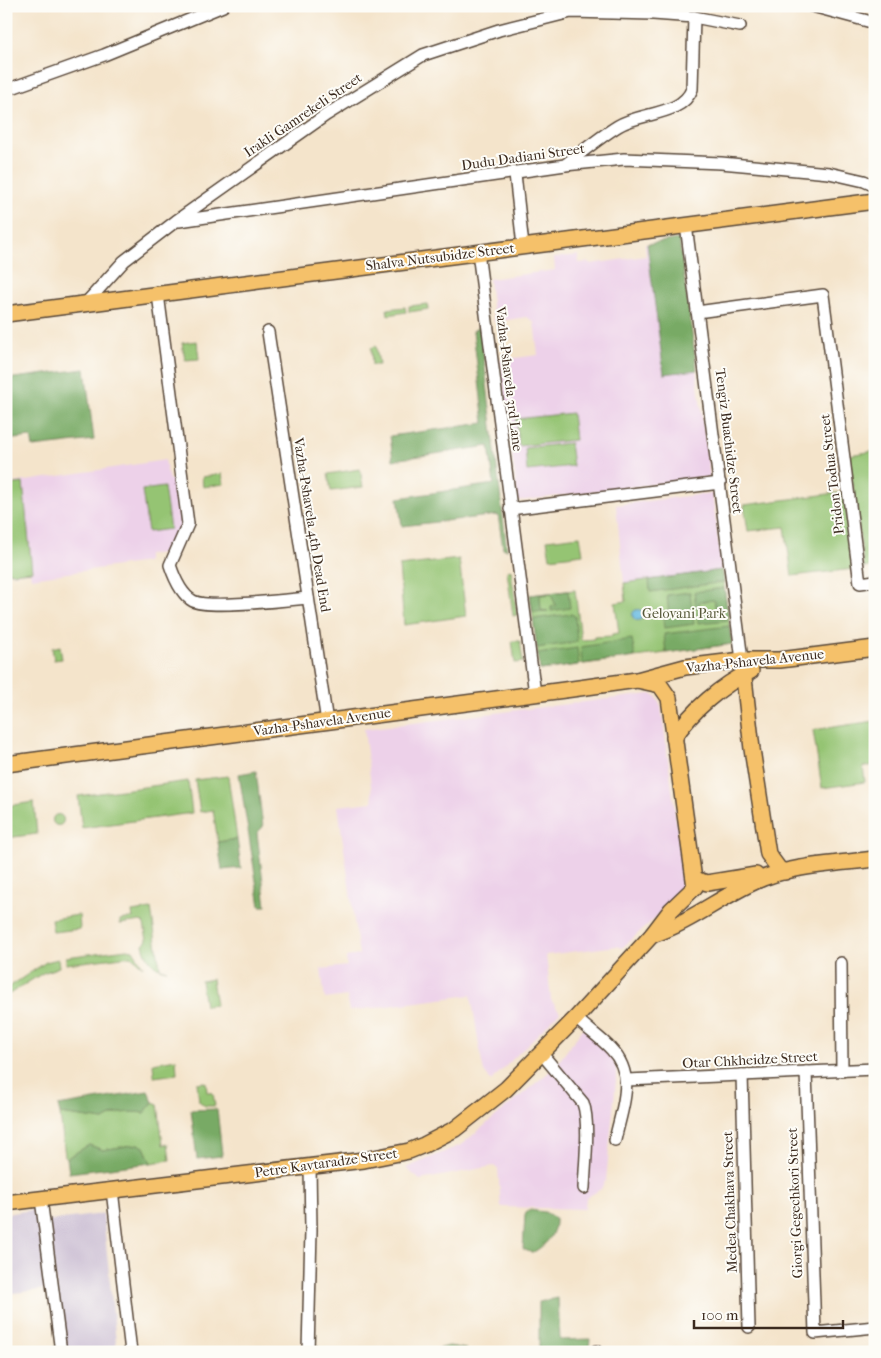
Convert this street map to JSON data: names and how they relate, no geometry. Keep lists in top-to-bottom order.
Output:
{
  "streets": {
    "main road": ["Shalva Nutsubidze Street", "Vazha-Pshavela Avenue", "Petre Kavtaradze Street"],
    "street": [
      "Irakli Gamrekeli Street",
      "Dudu Dadiani Street",
      "Vazha-Pshavela 3rd Lane",
      "Tengiz Buachidze Street",
      "Pridon Todua Street",
      "Vazha-Pshavela 4th Dead End",
      "Otar Chkheidze Street",
      "Medea Chakhava Street",
      "Giorgi Gegechkori Street"
    ]
  },
  "crossings": [
    ["Irakli Gamrekeli Street", "Dudu Dadiani Street"],
    ["Irakli Gamrekeli Street", "Shalva Nutsubidze Street"],
    ["Shalva Nutsubidze Street", "Vazha-Pshavela 3rd Lane"],
    ["Shalva Nutsubidze Street", "Tengiz Buachidze Street"],
    ["Vazha-Pshavela 3rd Lane", "Vazha-Pshavela Avenue"],
    ["Tengiz Buachidze Street", "Pridon Todua Street"],
    ["Tengiz Buachidze Street", "Vazha-Pshavela Avenue"],
    ["Vazha-Pshavela 4th Dead End", "Vazha-Pshavela Avenue"],
    ["Vazha-Pshavela Avenue", "Petre Kavtaradze Street"],
    ["Otar Chkheidze Street", "Medea Chakhava Street"],
    ["Otar Chkheidze Street", "Giorgi Gegechkori Street"]
  ],
  "parks": ["Gelovani Park"],
  "scale_bar": "100 m"
}
